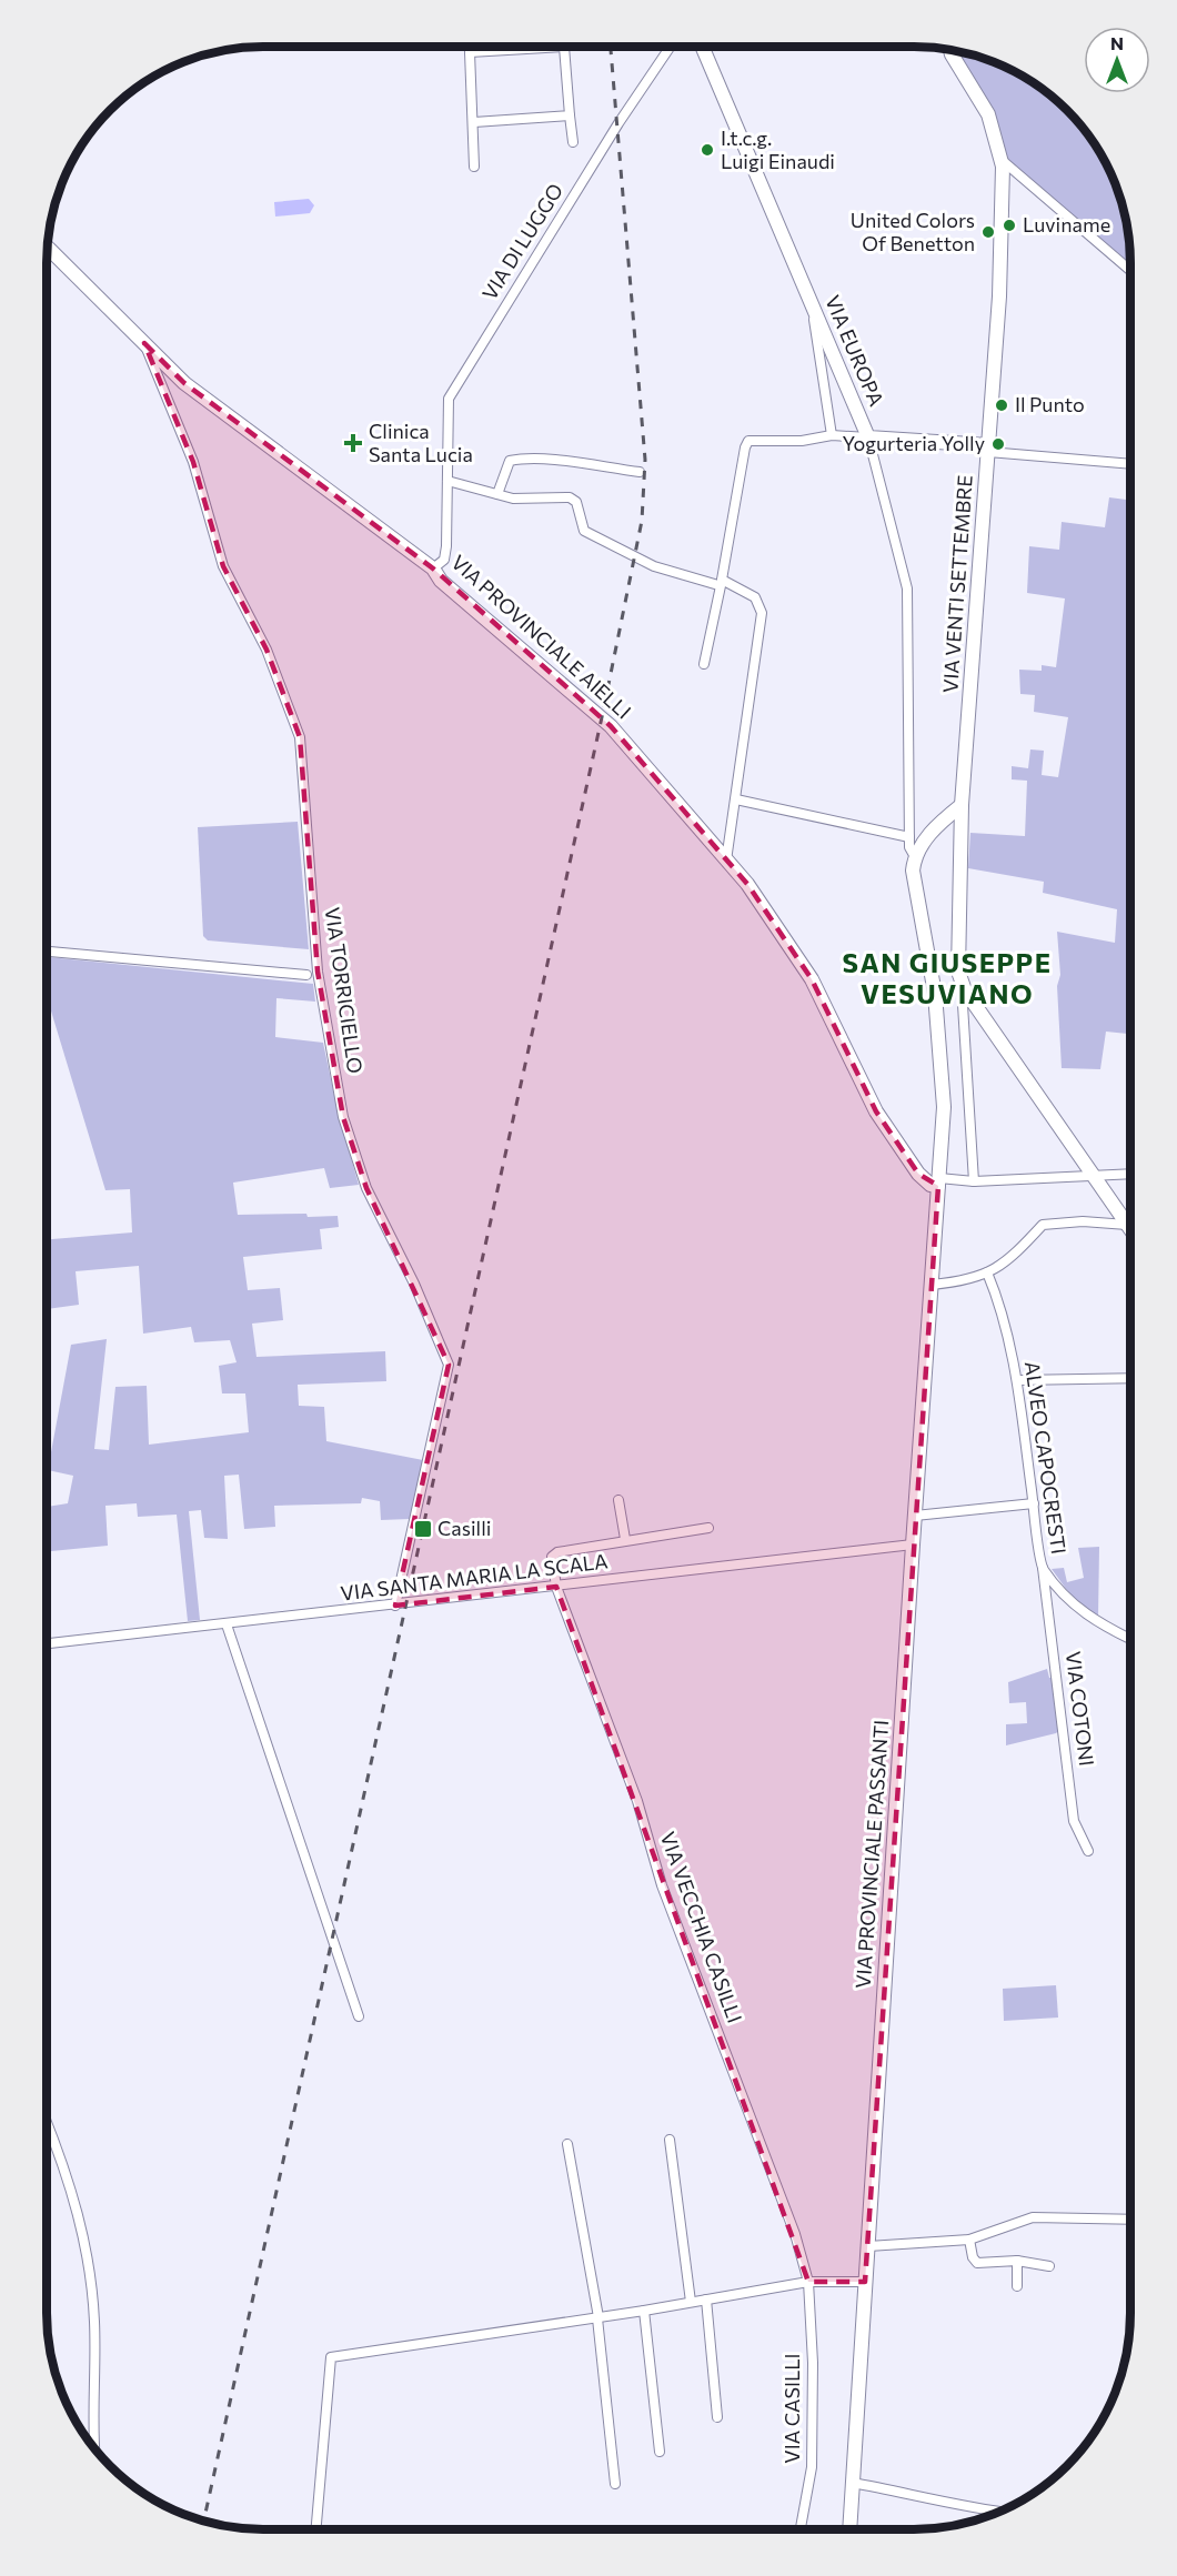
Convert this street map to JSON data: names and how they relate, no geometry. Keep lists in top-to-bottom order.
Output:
{
  "streets": {
    "main road": [
      "VIA EUROPA",
      "VIA VENTI SETTEMBRE",
      "VIA PROVINCIALE AIELLI",
      "VIA PROVINCIALE PASSANTI"
    ],
    "street": [
      "VIA DI LUGGO",
      "VIA TORRICIELLO",
      "ALVEO CAPOCRESTI",
      "VIA SANTA MARIA LA SCALA",
      "VIA COTONI",
      "VIA VECCHIA CASILLI",
      "VIA CASILLI"
    ]
  },
  "crossings": [
    ["VIA DI LUGGO", "VIA PROVINCIALE AIELLI"],
    ["VIA EUROPA", "VIA PROVINCIALE PASSANTI"],
    ["VIA PROVINCIALE AIELLI", "VIA TORRICIELLO"],
    ["VIA PROVINCIALE AIELLI", "VIA PROVINCIALE PASSANTI"],
    ["VIA TORRICIELLO", "VIA SANTA MARIA LA SCALA"],
    ["ALVEO CAPOCRESTI", "VIA COTONI"],
    ["VIA SANTA MARIA LA SCALA", "VIA PROVINCIALE PASSANTI"],
    ["VIA SANTA MARIA LA SCALA", "VIA VECCHIA CASILLI"],
    ["VIA VECCHIA CASILLI", "VIA CASILLI"]
  ],
  "districts": ["SAN GIUSEPPE VESUVIANO"],
  "places": {
    "other": [
      "I.t.c.g. Luigi Einaudi",
      "Luviname",
      "United Colors Of Benetton",
      "Il Punto",
      "Yogurteria Yolly"
    ],
    "health": ["Clinica Santa Lucia"],
    "transit": ["Casilli"]
  },
  "north": "top"
}
